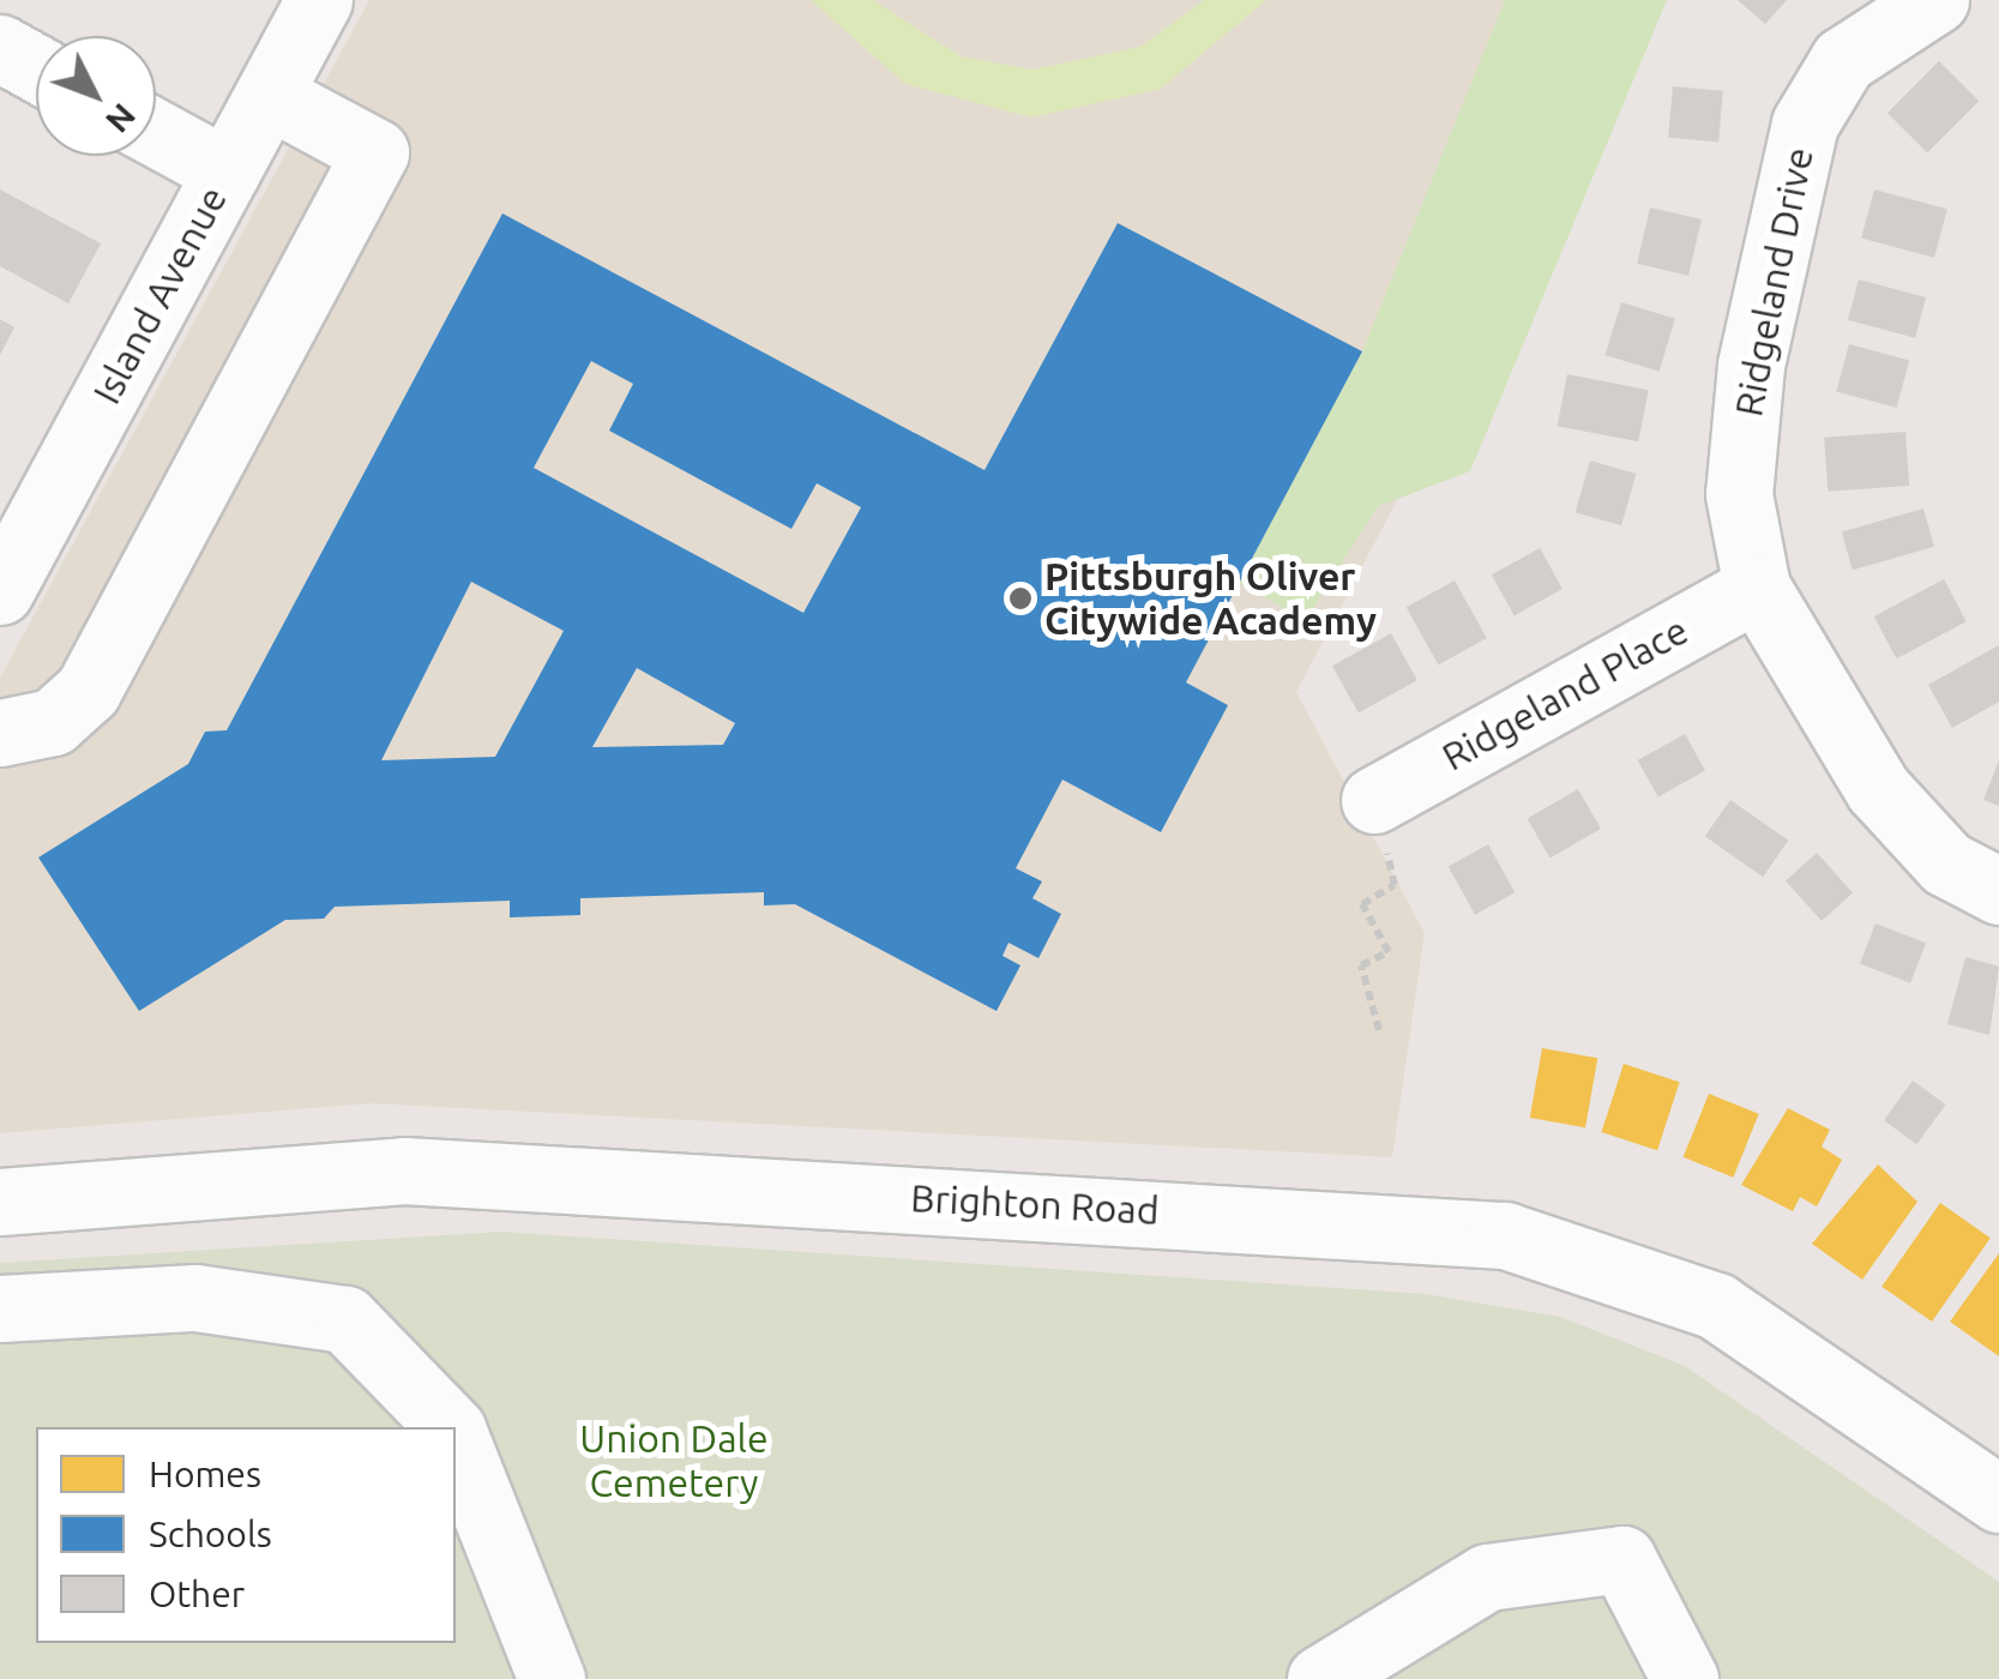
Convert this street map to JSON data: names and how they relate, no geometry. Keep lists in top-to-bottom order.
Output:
{
  "streets": {
    "street": [
      "Ridgeland Drive",
      "Island Avenue",
      "Ridgeland Place",
      "Brighton Road"
    ]
  },
  "crossings": [
    ["Ridgeland Drive", "Ridgeland Place"]
  ],
  "parks": ["Union Dale Cemetery"],
  "places": ["Pittsburgh Oliver Citywide Academy"],
  "legend": ["Homes", "Schools", "Other"],
  "north": "bottom right"
}
